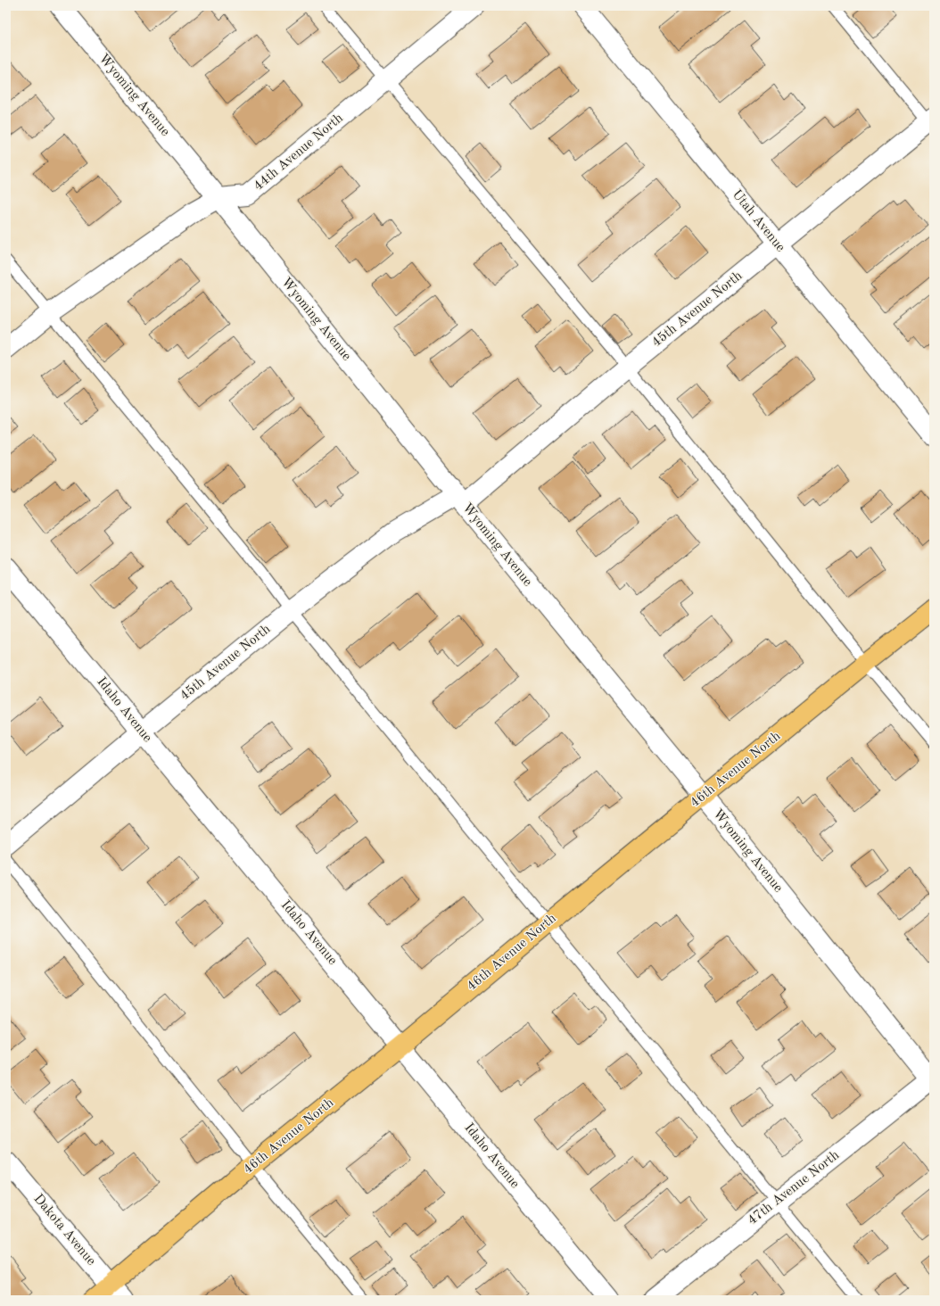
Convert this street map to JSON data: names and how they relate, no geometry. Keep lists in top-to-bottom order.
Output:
{
  "streets": {
    "main road": ["46th Avenue North"],
    "street": [
      "Wyoming Avenue",
      "44th Avenue North",
      "Utah Avenue",
      "45th Avenue North",
      "Idaho Avenue",
      "47th Avenue North",
      "Dakota Avenue"
    ]
  },
  "crossings": [
    ["Wyoming Avenue", "44th Avenue North"],
    ["Wyoming Avenue", "45th Avenue North"],
    ["Wyoming Avenue", "46th Avenue North"],
    ["Wyoming Avenue", "47th Avenue North"],
    ["Utah Avenue", "45th Avenue North"],
    ["45th Avenue North", "Idaho Avenue"],
    ["Idaho Avenue", "46th Avenue North"],
    ["46th Avenue North", "Dakota Avenue"]
  ]
}
